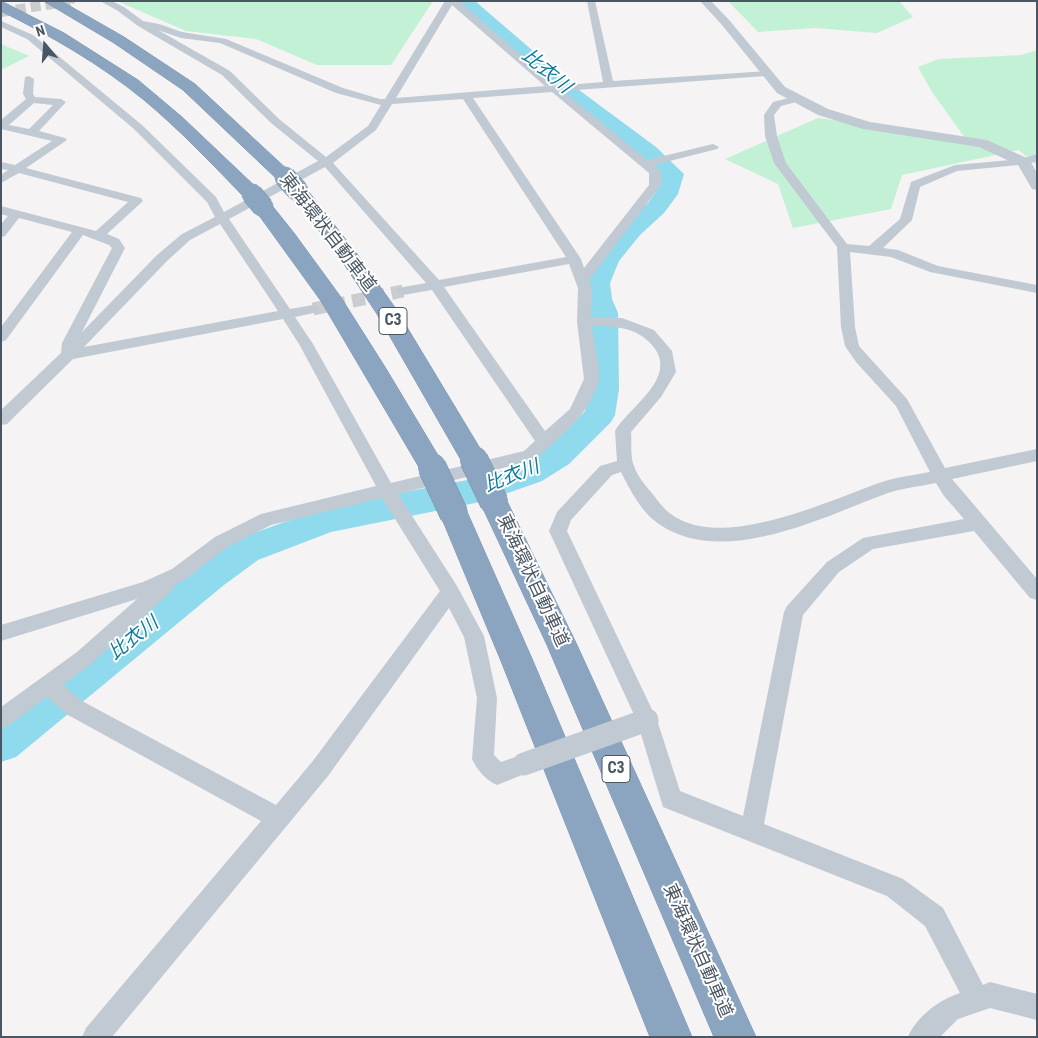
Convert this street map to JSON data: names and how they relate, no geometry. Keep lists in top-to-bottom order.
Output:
{
  "streets": {
    "highway": ["東海環状自動車道", "C3"]
  },
  "water": ["比衣川"],
  "north": "top"
}
